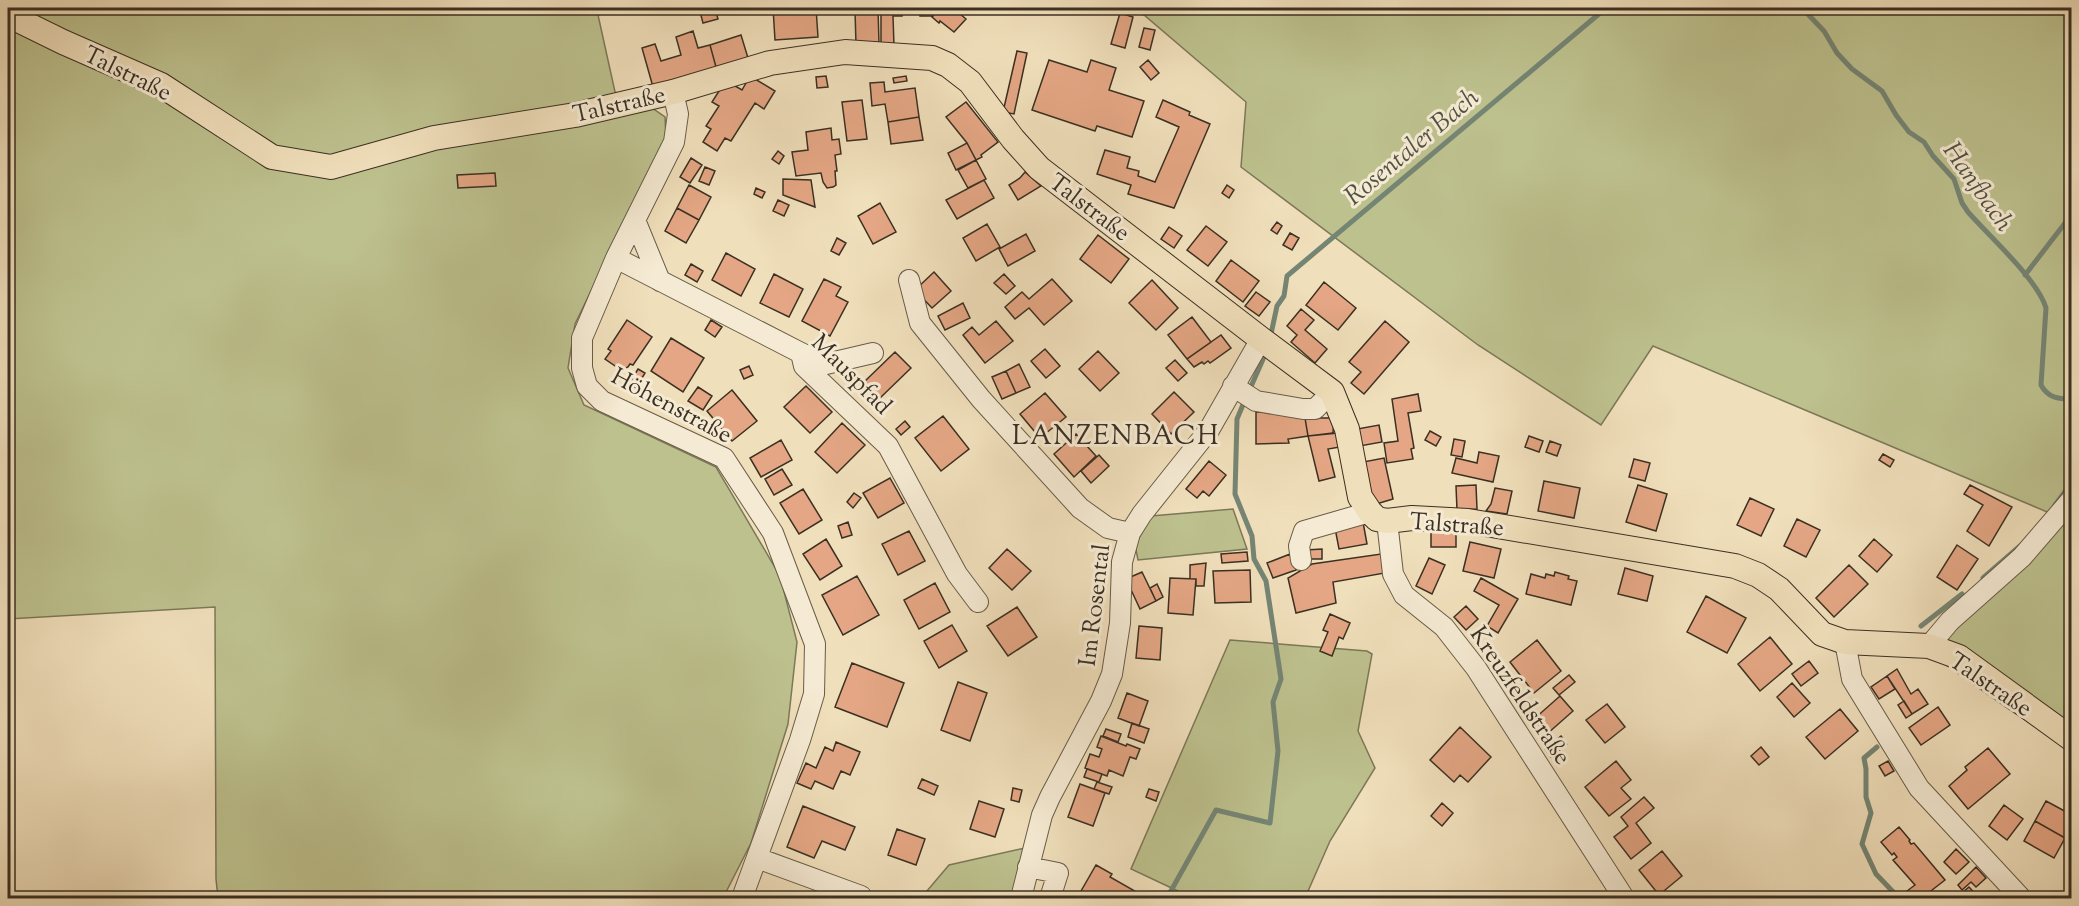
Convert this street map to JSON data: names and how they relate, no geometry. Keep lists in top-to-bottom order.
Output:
{
  "streets": {
    "main road": ["Talstraße"],
    "street": [
      "Mauspfad",
      "Höhenstraße",
      "Im Rosental",
      "Kreuzfeldstraße"
    ]
  },
  "crossings": [
    ["Talstraße", "Höhenstraße"],
    ["Talstraße", "Im Rosental"],
    ["Talstraße", "Kreuzfeldstraße"],
    ["Mauspfad", "Höhenstraße"]
  ],
  "districts": ["LANZENBACH"],
  "water": ["Rosentaler Bach", "Hanfbach"]
}
